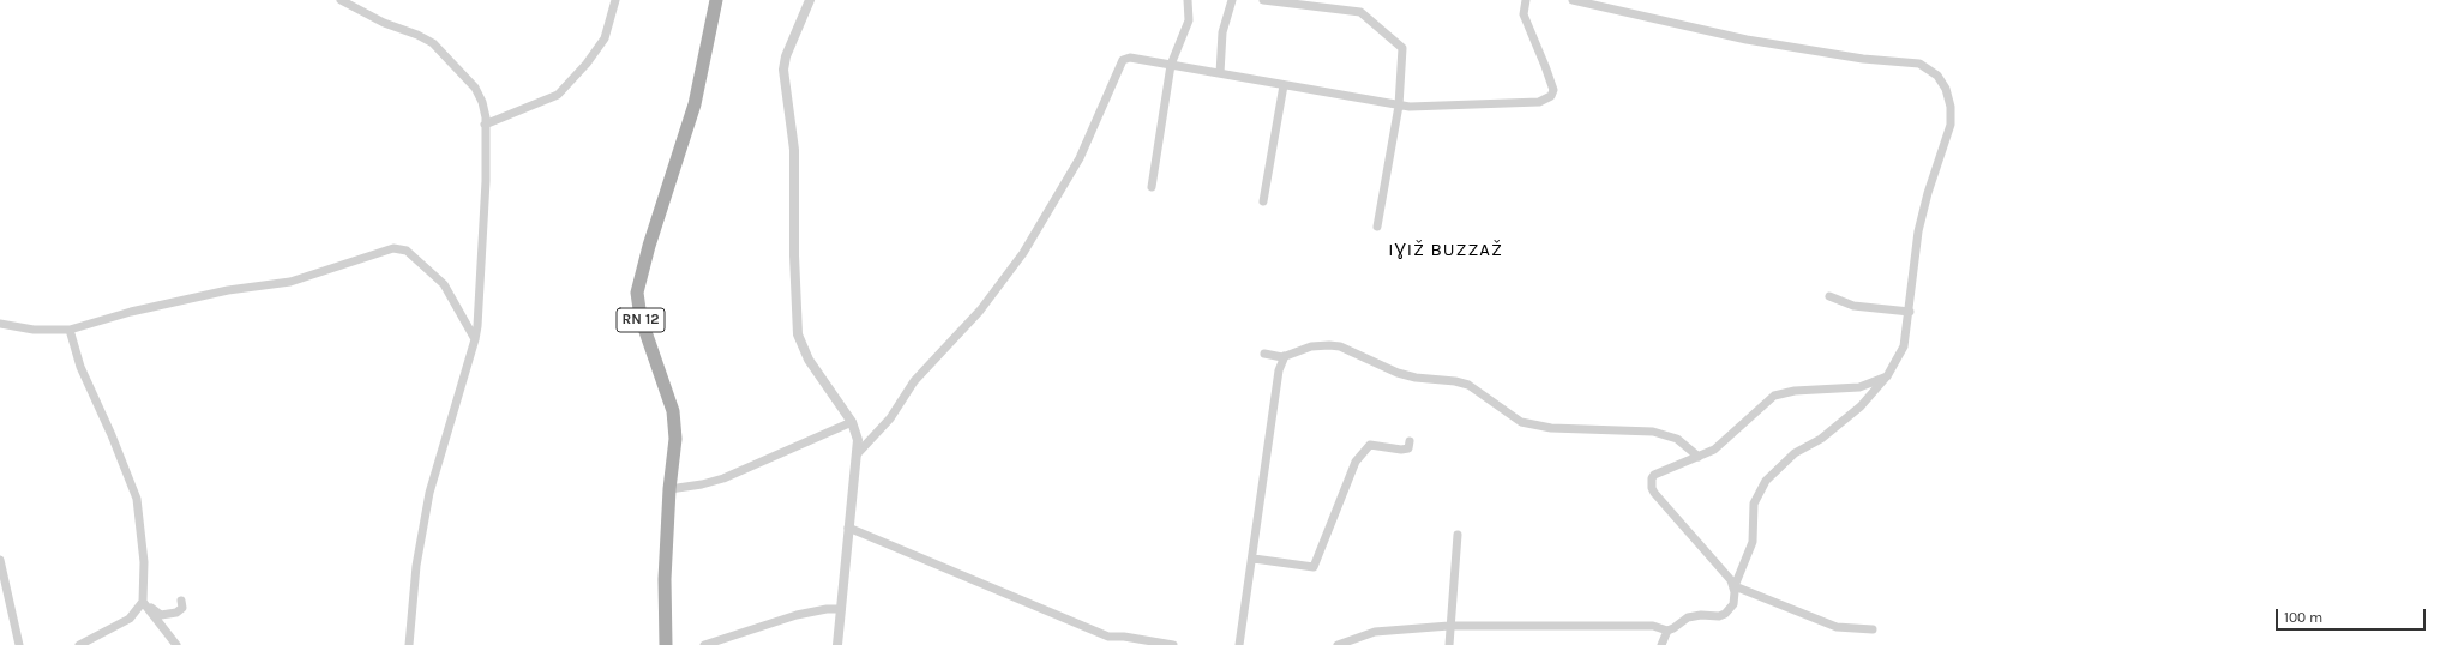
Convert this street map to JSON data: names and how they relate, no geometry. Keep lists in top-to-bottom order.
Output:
{
  "streets": {
    "main road": ["RN 12"]
  },
  "districts": ["IƔIŽ BUZZAŽ"],
  "scale_bar": "100 m"
}
